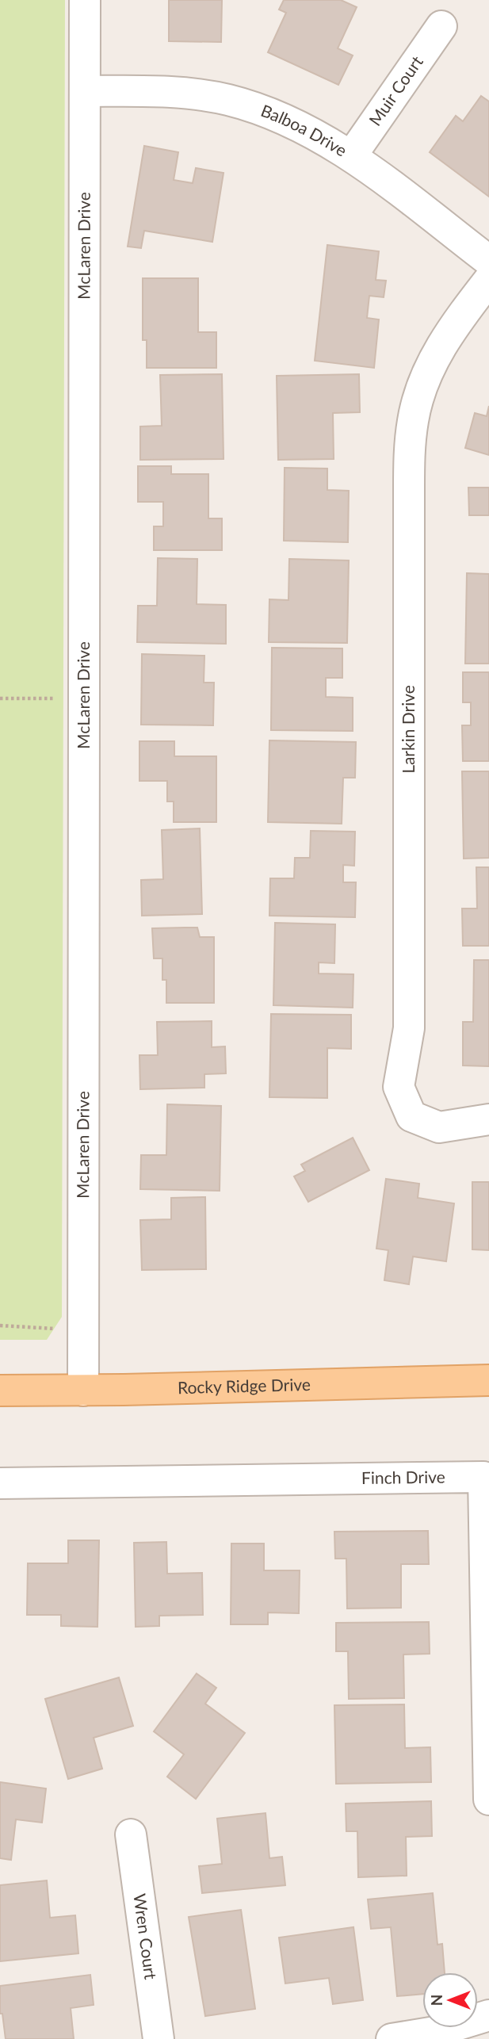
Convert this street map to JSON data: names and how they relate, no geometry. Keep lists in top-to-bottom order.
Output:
{
  "streets": {
    "main road": ["Rocky Ridge Drive"],
    "street": [
      "Muir Court",
      "Balboa Drive",
      "McLaren Drive",
      "Larkin Drive",
      "Finch Drive",
      "Wren Court"
    ]
  },
  "crossings": [
    ["Muir Court", "Balboa Drive"],
    ["Balboa Drive", "McLaren Drive"],
    ["McLaren Drive", "Rocky Ridge Drive"]
  ],
  "north": "left"
}
